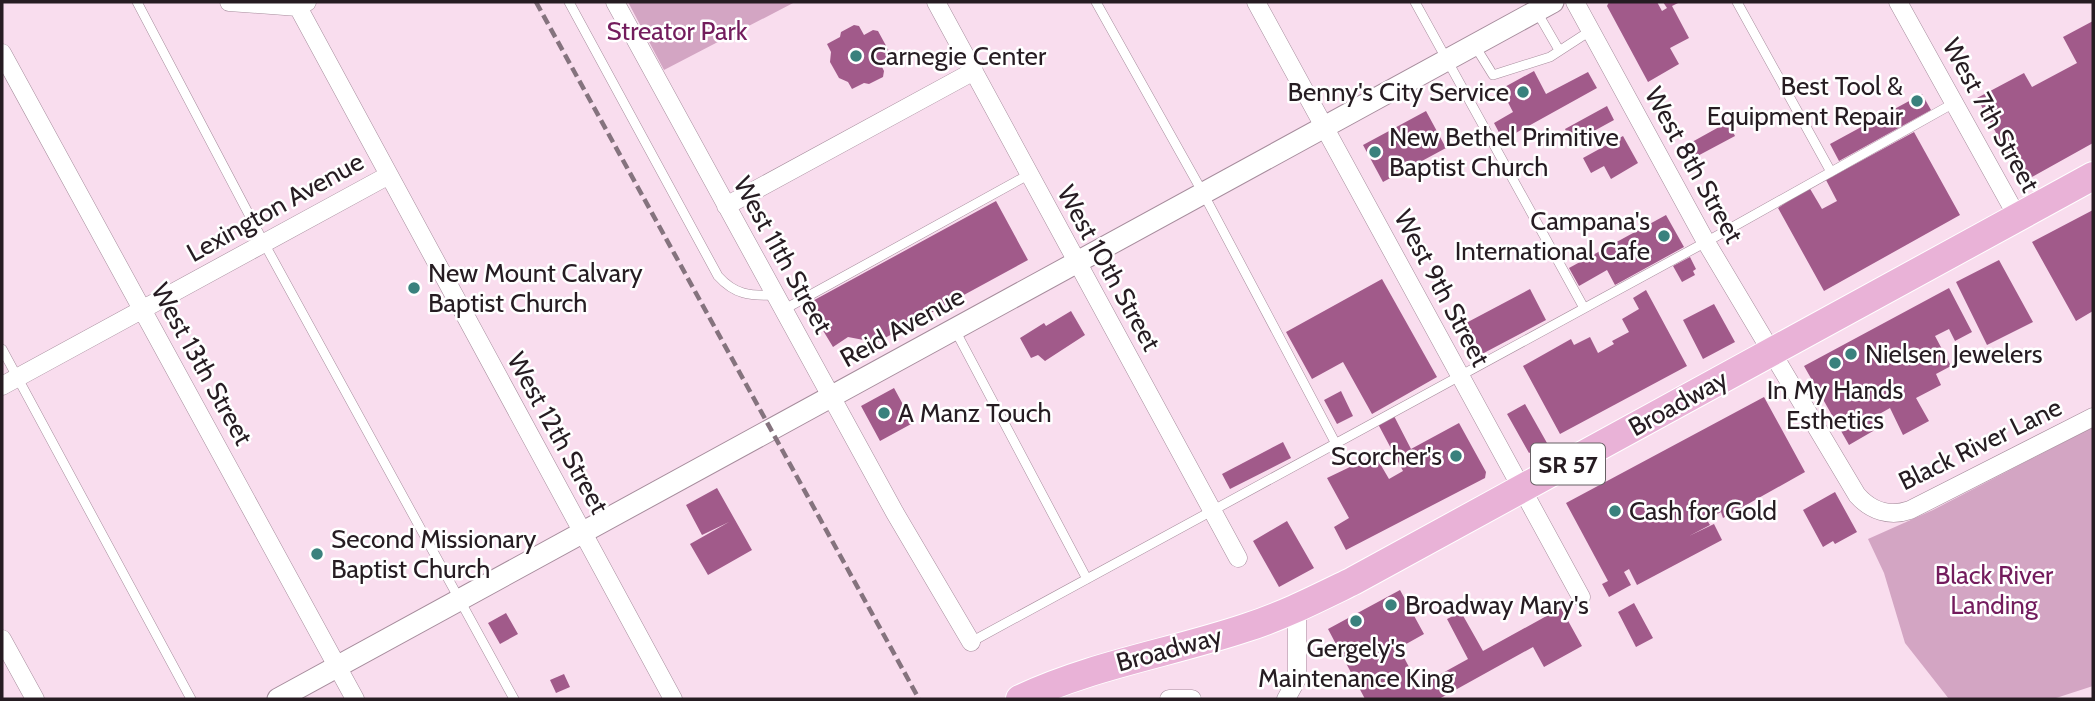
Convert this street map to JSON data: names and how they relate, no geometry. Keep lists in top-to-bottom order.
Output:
{
  "streets": {
    "main road": ["Broadway", "SR 57"],
    "street": [
      "West 7th Street",
      "West 8th Street",
      "Lexington Avenue",
      "West 11th Street",
      "West 10th Street",
      "West 9th Street",
      "Reid Avenue",
      "West 13th Street",
      "West 12th Street",
      "Black River Lane"
    ]
  },
  "crossings": [
    ["West 7th Street", "Broadway"],
    ["West 8th Street", "Broadway"],
    ["West 8th Street", "Black River Lane"],
    ["Lexington Avenue", "West 13th Street"],
    ["Lexington Avenue", "West 12th Street"],
    ["West 11th Street", "Reid Avenue"],
    ["West 10th Street", "Reid Avenue"],
    ["West 9th Street", "Reid Avenue"],
    ["West 9th Street", "Broadway"],
    ["Reid Avenue", "West 13th Street"],
    ["Reid Avenue", "West 12th Street"]
  ],
  "parks": ["Streator Park", "Black River Landing"],
  "places": [
    "Carnegie Center",
    "Benny's City Service",
    "Best Tool & Equipment Repair",
    "New Bethel Primitive Baptist Church",
    "Campana's International Cafe",
    "New Mount Calvary Baptist Church",
    "Nielsen Jewelers",
    "In My Hands Esthetics",
    "A Manz Touch",
    "Scorcher's",
    "Cash for Gold",
    "Second Missionary Baptist Church",
    "Broadway Mary's",
    "Gergely's Maintenance King"
  ]
}
